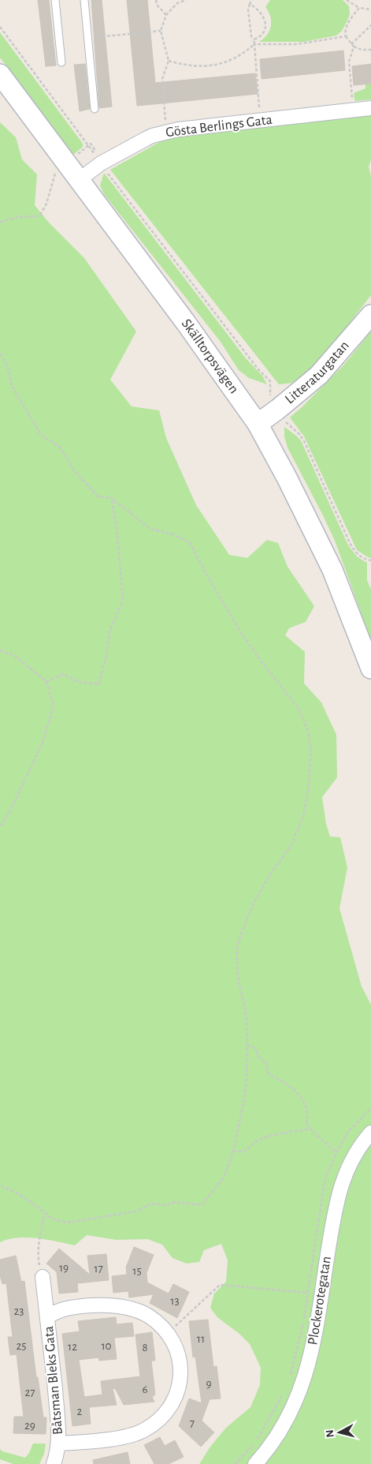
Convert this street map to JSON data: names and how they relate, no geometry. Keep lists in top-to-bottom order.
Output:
{
  "streets": {
    "street": [
      "Gösta Berlings Gata",
      "Skälltorpsvägen",
      "Litteraturgatan",
      "Plockerotegatan",
      "Båtsman Bleks Gata"
    ]
  },
  "crossings": [
    ["Gösta Berlings Gata", "Skälltorpsvägen"],
    ["Skälltorpsvägen", "Litteraturgatan"]
  ],
  "house_numbers": [
    "19",
    "17",
    "15",
    "13",
    "23",
    "11",
    "25",
    "10",
    "12",
    "8",
    "9",
    "6",
    "27",
    "2",
    "7",
    "29"
  ],
  "north": "left"
}
